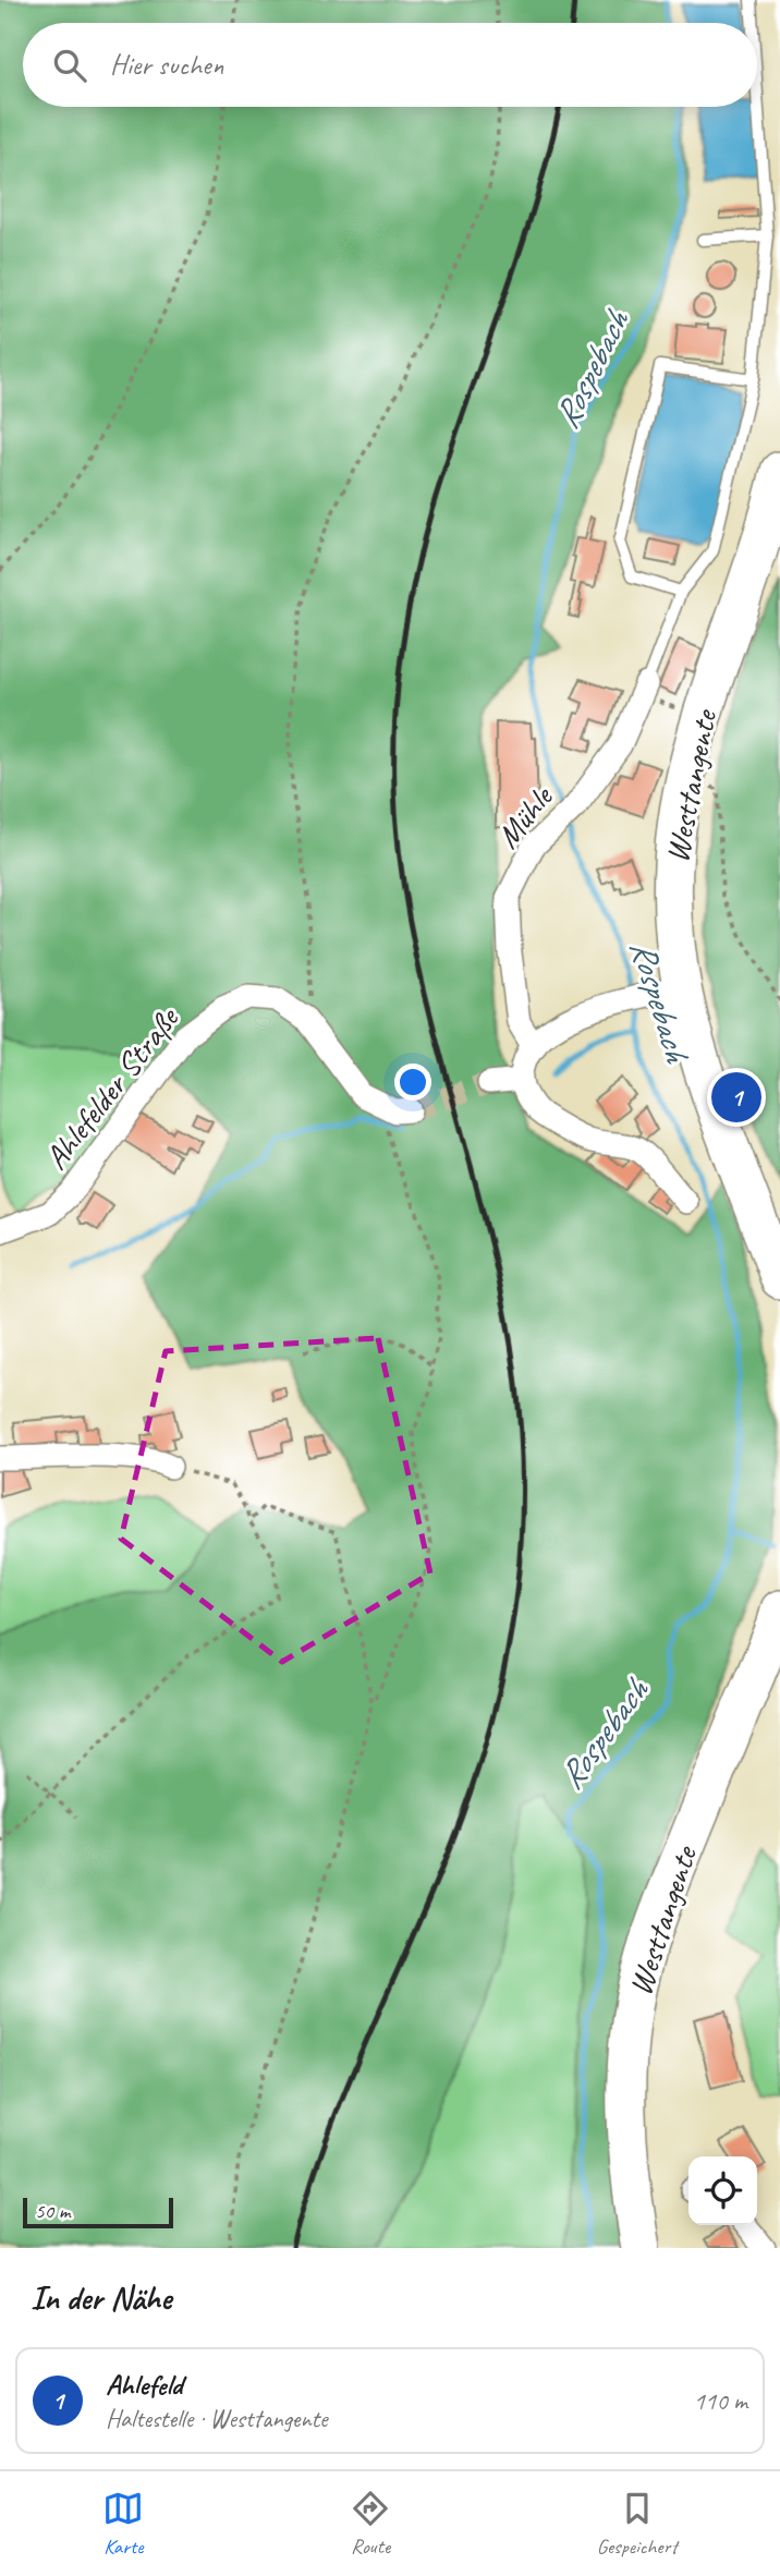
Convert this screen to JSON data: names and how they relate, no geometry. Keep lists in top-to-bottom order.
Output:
{
  "streets": {
    "main road": ["Westtangente"],
    "street": ["Mühle", "Ahlefelder Straße"]
  },
  "water": ["Rospebach"],
  "scale_bar": "50 m",
  "page": {
    "search": "Hier suchen",
    "pins": "1",
    "scale": "50 m",
    "heading": "In der Nähe",
    "list": [
      {
        "mark": "1",
        "name": "Ahlefeld",
        "note": "Haltestelle · Westtangente",
        "value": "110 m"
      }
    ],
    "nav": ["Karte", "Route", "Gespeichert"]
  }
}
